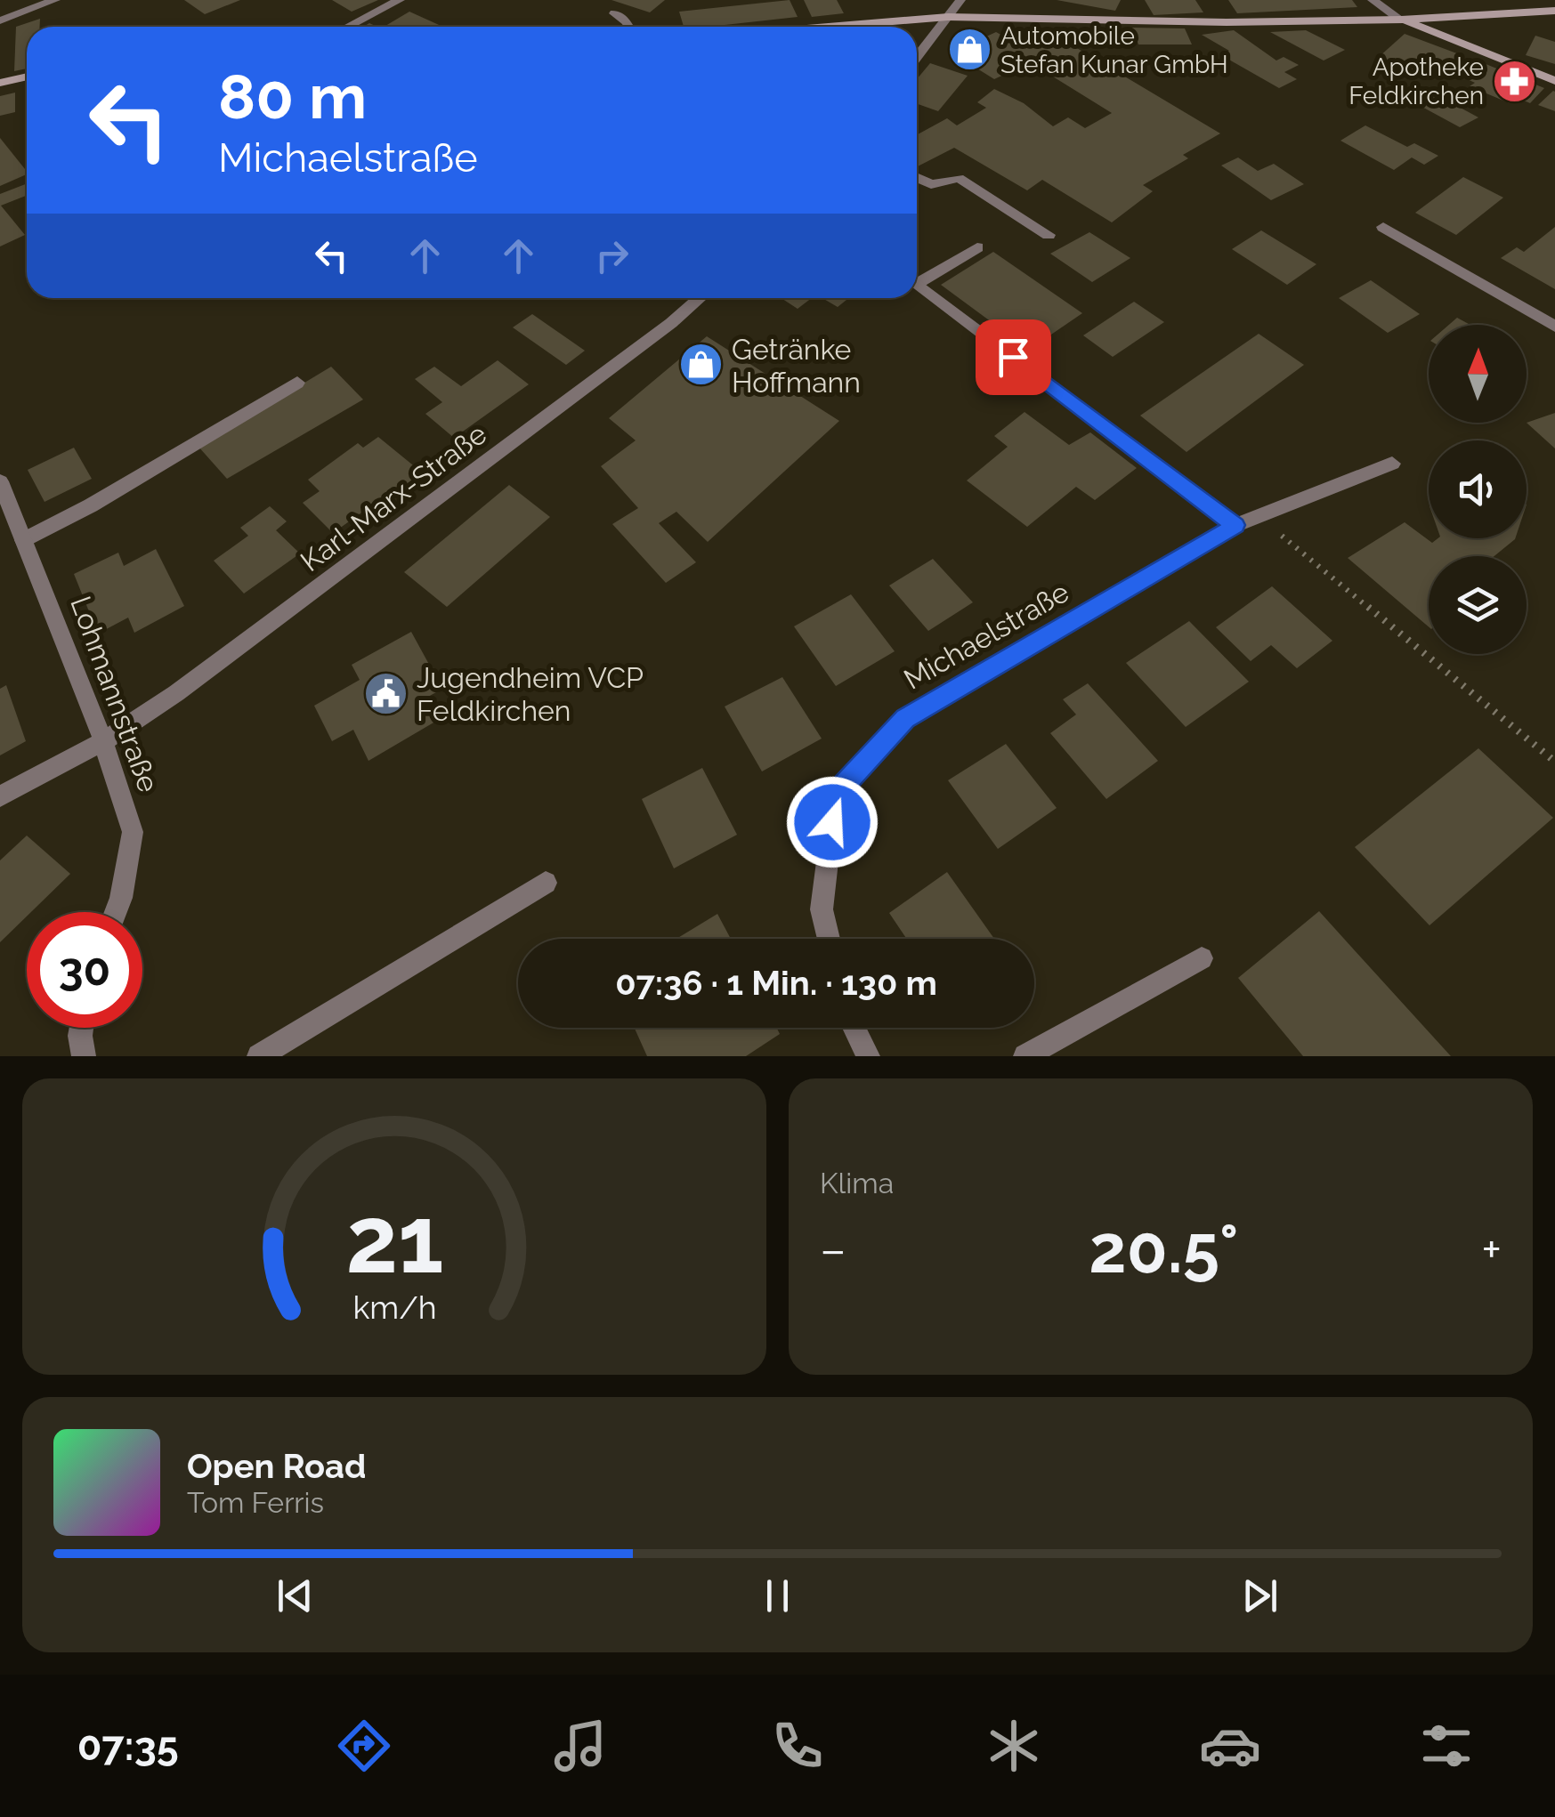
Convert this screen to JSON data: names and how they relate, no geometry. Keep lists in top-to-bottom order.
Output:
{
  "streets": {
    "street": ["Karl-Marx-Straße", "Michaelstraße", "Lohmannstraße"]
  },
  "crossings": [
    ["Karl-Marx-Straße", "Lohmannstraße"]
  ],
  "places": {
    "shop": ["Automobile Stefan Kunar GmbH", "Getränke Hoffmann"],
    "pharmacy": ["Apotheke Feldkirchen"],
    "public building": ["Jugendheim VCP Feldkirchen"]
  },
  "north": "top",
  "page": {
    "turn": ["80 m", "Michaelstraße"],
    "limit": "30",
    "trip": "07:36 · 1 Min. · 130 m",
    "tile": "Klima",
    "heat": ["−", "20.5°", "+"],
    "song": ["Open Road", "Tom Ferris"],
    "tabs": "07:35",
    "gauge": ["21", "km/h"]
  }
}
